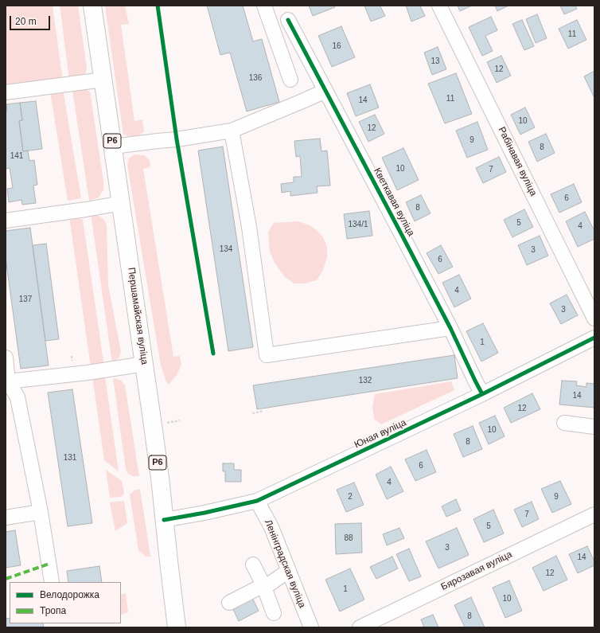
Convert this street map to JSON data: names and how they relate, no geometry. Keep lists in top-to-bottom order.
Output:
{
  "streets": {
    "main road": ["Р6", "Першамайская вуліца"],
    "street": [
      "Рабінавая вуліца",
      "Кветкавая вуліца",
      "Юная вуліца",
      "Ленінградская вуліца",
      "Бярозавая вуліца"
    ]
  },
  "crossings": [
    ["Кветкавая вуліца", "Юная вуліца"],
    ["Першамайская вуліца", "Юная вуліца"],
    ["Юная вуліца", "Ленінградская вуліца"]
  ],
  "house_numbers": [
    "11",
    "16",
    "13",
    "12",
    "136",
    "11",
    "14",
    "10",
    "12",
    "9",
    "8",
    "141",
    "10",
    "7",
    "6",
    "8",
    "5",
    "134/1",
    "4",
    "134",
    "3",
    "6",
    "4",
    "137",
    "3",
    "1",
    "132",
    "14",
    "12",
    "10",
    "8",
    "131",
    "6",
    "4",
    "2",
    "9",
    "7",
    "5",
    "88",
    "3",
    "14",
    "12",
    "1",
    "10",
    "8"
  ],
  "legend": ["Велодорожка", "Тропа"],
  "scale_bar": "20 m"
}
